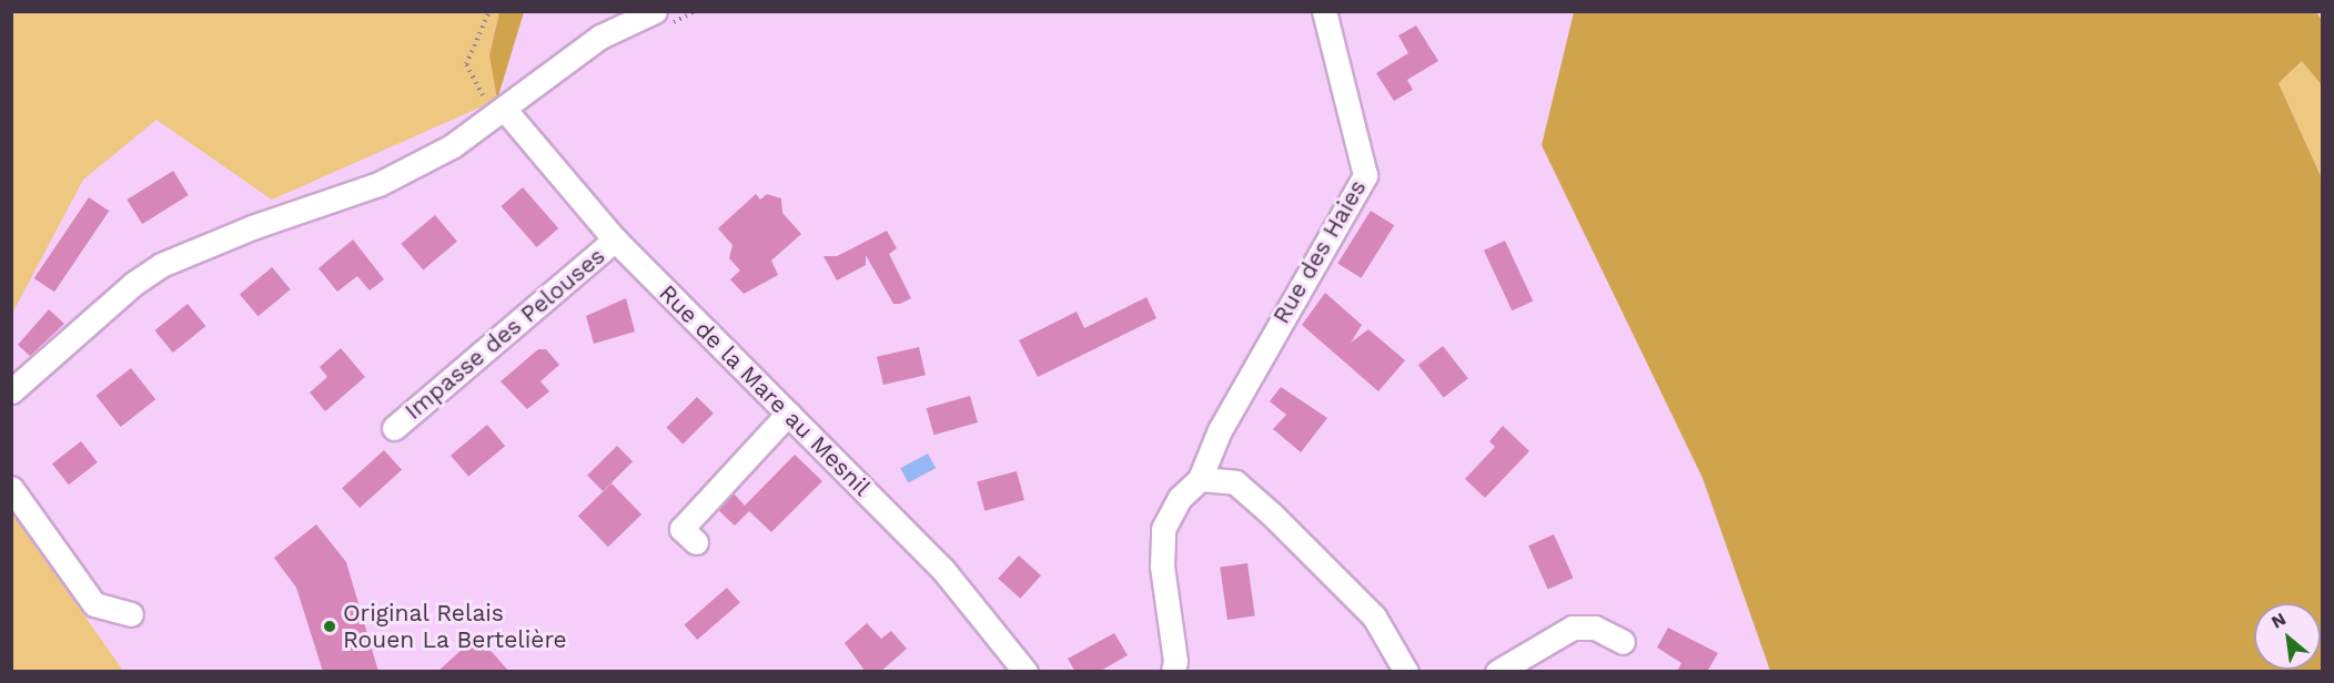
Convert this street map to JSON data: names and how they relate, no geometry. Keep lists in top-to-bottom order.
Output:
{
  "streets": {
    "street": ["Rue des Haies", "Impasse des Pelouses", "Rue de la Mare au Mesnil"]
  },
  "crossings": [
    ["Impasse des Pelouses", "Rue de la Mare au Mesnil"]
  ],
  "places": ["Original Relais Rouen La Bertelière"],
  "north": "top left"
}
